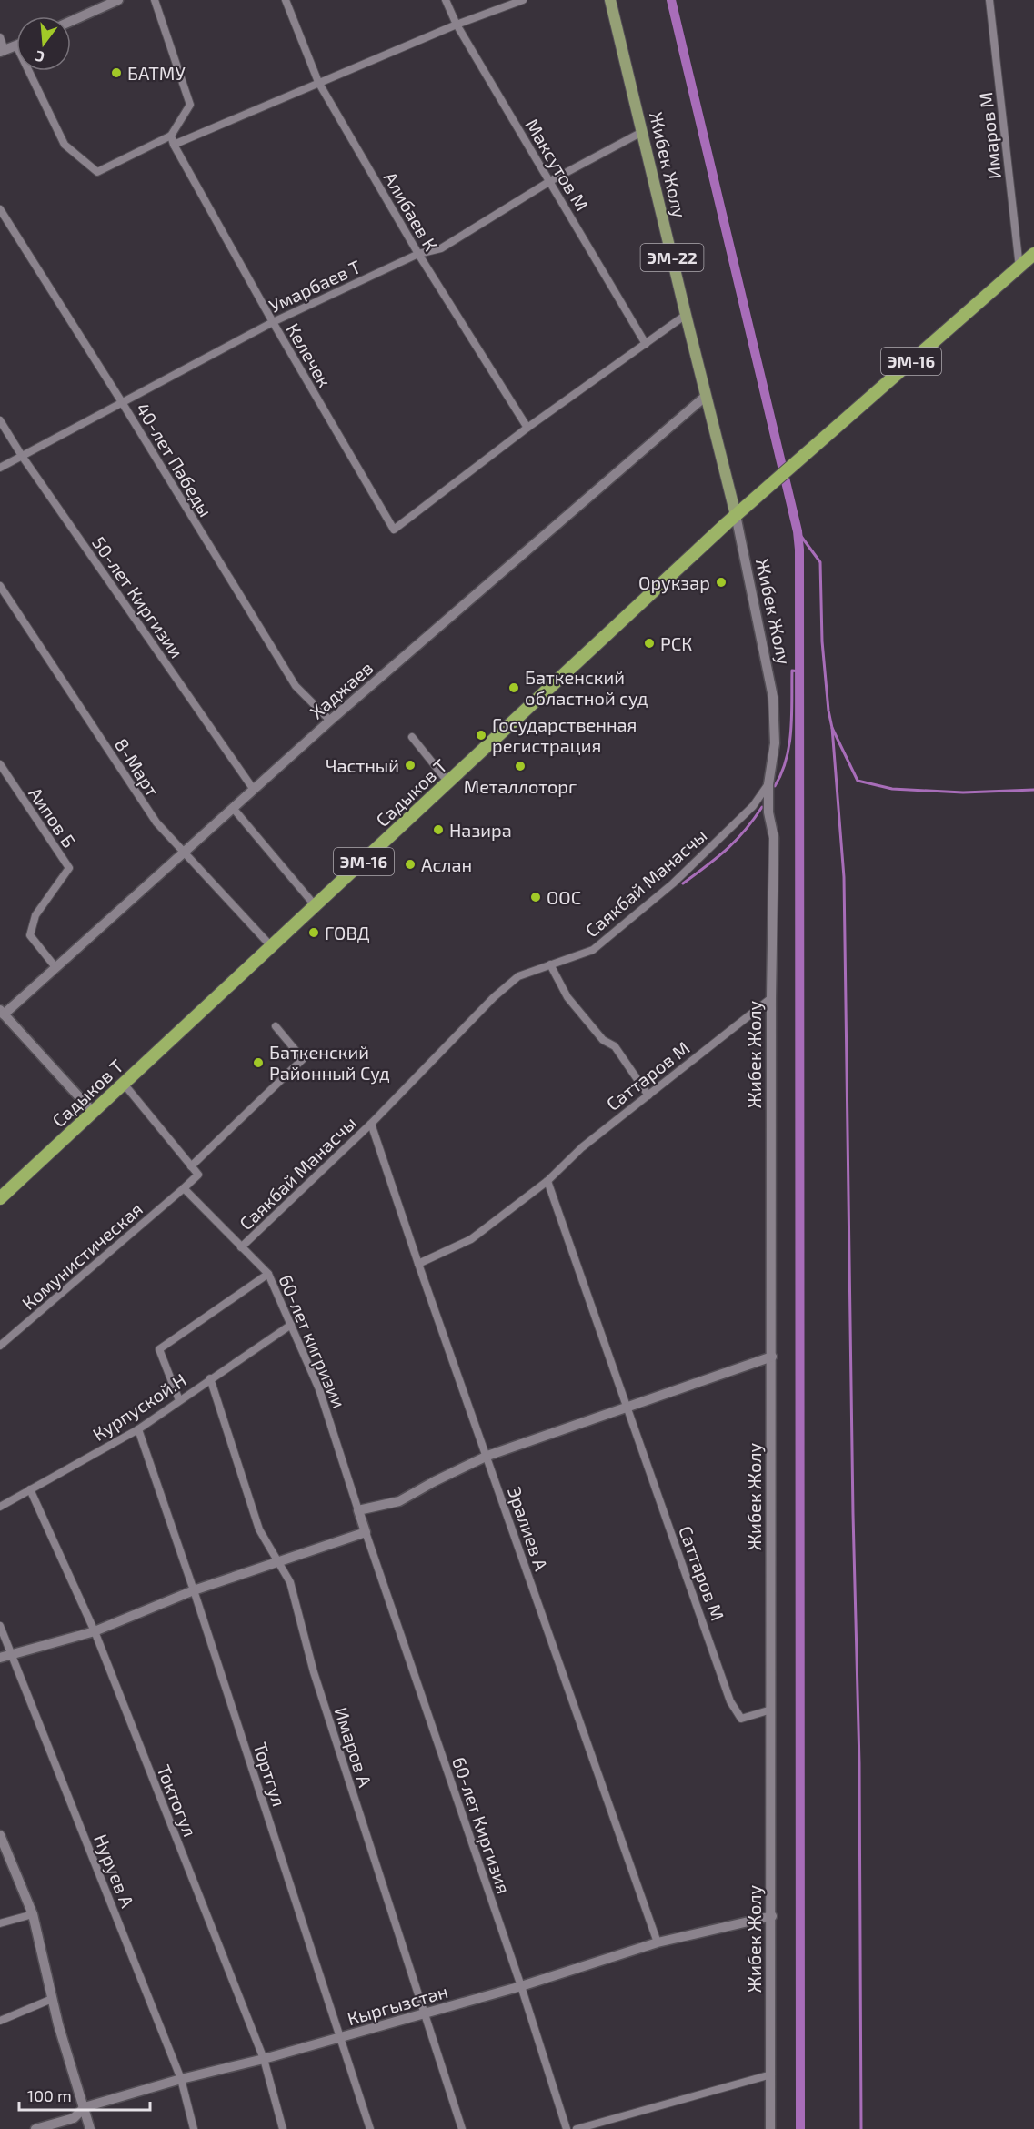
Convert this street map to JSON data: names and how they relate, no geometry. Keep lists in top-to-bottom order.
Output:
{
  "streets": {
    "highway": ["ЭМ-16", "Садыков Т"],
    "main road": ["Жибек Жолу", "ЭМ-22"],
    "street": [
      "Имаров М",
      "Максутов М",
      "Алибаев К",
      "Умарбаев Т",
      "Келечек",
      "40-лет Пабеды",
      "50-лет Киргизии",
      "Хаджаев",
      "8-Март",
      "Аипов Б",
      "Саякбай Манасчы",
      "Саттаров М",
      "Комунистическая",
      "60-лет кигризии",
      "Курпуской.Н",
      "Эралиев А",
      "Имаров А",
      "Тортгул",
      "Токтогул",
      "60-лет Киргизия",
      "Нуруев А",
      "Кыргызстан"
    ]
  },
  "crossings": [
    ["Имаров М", "ЭМ-16"],
    ["Максутов М", "Умарбаев Т"],
    ["Жибек Жолу", "Умарбаев Т"],
    ["Жибек Жолу", "ЭМ-16"],
    ["Жибек Жолу", "Хаджаев"],
    ["Жибек Жолу", "Садыков Т"],
    ["Жибек Жолу", "Саякбай Манасчы"],
    ["Жибек Жолу", "Саттаров М"],
    ["Жибек Жолу", "Кыргызстан"],
    ["Алибаев К", "Умарбаев Т"],
    ["Алибаев К", "Келечек"],
    ["Умарбаев Т", "Келечек"],
    ["Умарбаев Т", "40-лет Пабеды"],
    ["Умарбаев Т", "50-лет Киргизии"],
    ["ЭМ-16", "Садыков Т"],
    ["40-лет Пабеды", "Хаджаев"],
    ["50-лет Киргизии", "Хаджаев"],
    ["Хаджаев", "8-Март"],
    ["Хаджаев", "Аипов Б"],
    ["8-Март", "Садыков Т"],
    ["Саякбай Манасчы", "60-лет кигризии"],
    ["Саякбай Манасчы", "Эралиев А"],
    ["Саттаров М", "Эралиев А"],
    ["Комунистическая", "60-лет кигризии"],
    ["60-лет кигризии", "Курпуской.Н"],
    ["Курпуской.Н", "Имаров А"],
    ["Курпуской.Н", "Тортгул"],
    ["Курпуской.Н", "Токтогул"],
    ["Эралиев А", "Кыргызстан"],
    ["Имаров А", "Кыргызстан"],
    ["Тортгул", "Кыргызстан"],
    ["Токтогул", "Кыргызстан"],
    ["60-лет Киргизия", "Кыргызстан"],
    ["Нуруев А", "Кыргызстан"]
  ],
  "places": [
    "БАТМУ",
    "Орукзар",
    "РСК",
    "Баткенский областной суд",
    "Государственная регистрация",
    "Частный",
    "Металлоторг",
    "Назира",
    "Аслан",
    "ООС",
    "ГОВД",
    "Баткенский Районный Суд"
  ],
  "scale_bar": "100 m",
  "north": "bottom"
}
